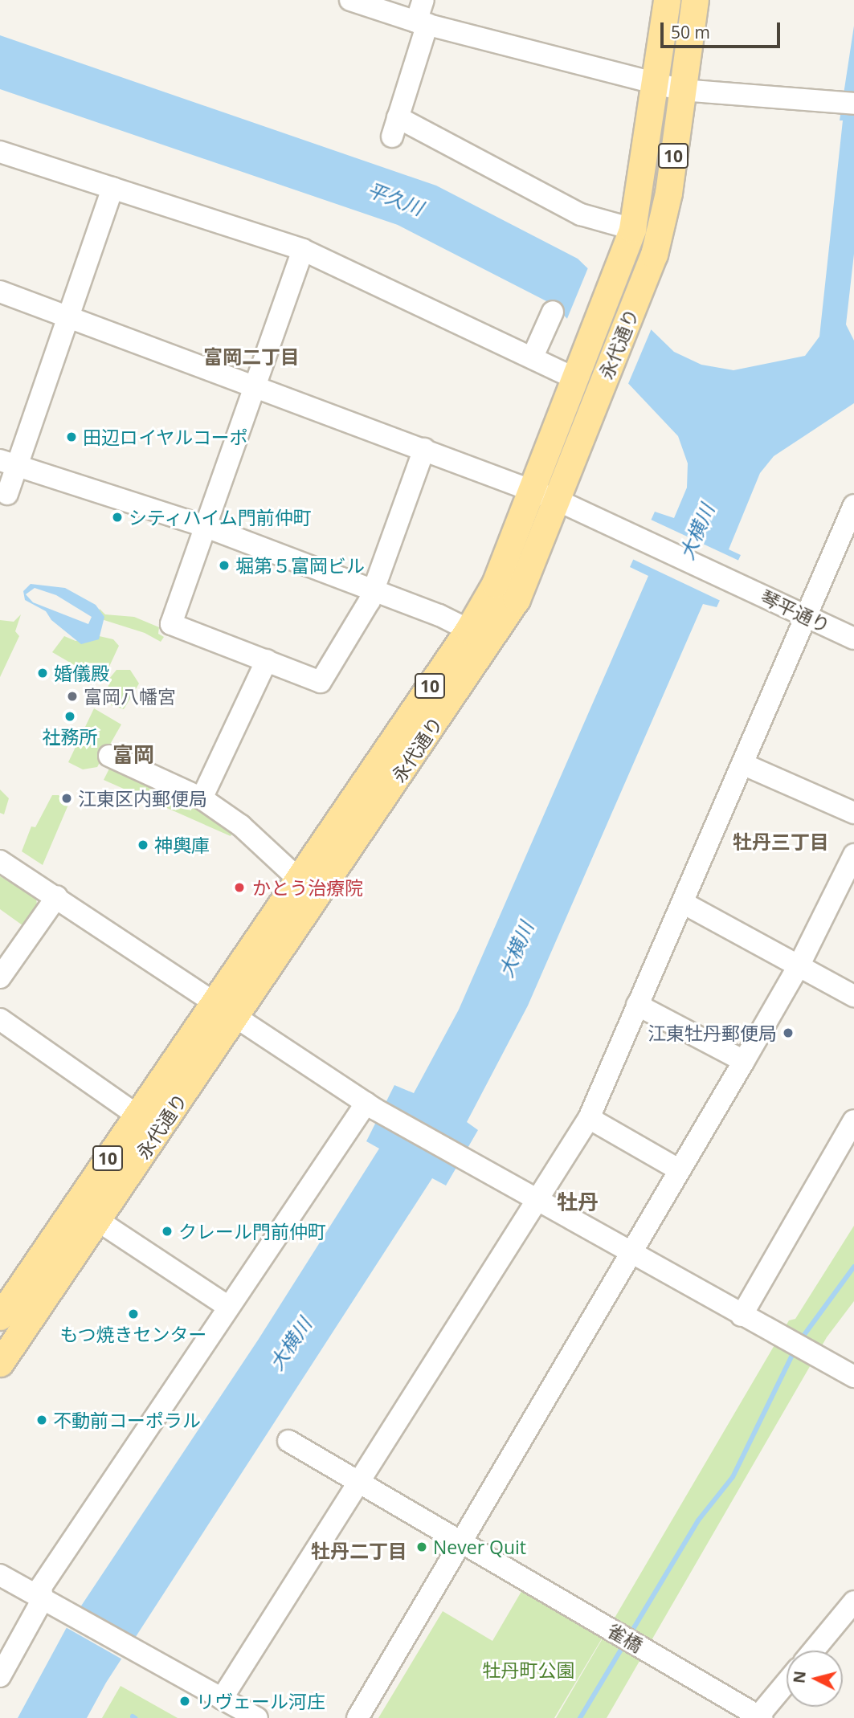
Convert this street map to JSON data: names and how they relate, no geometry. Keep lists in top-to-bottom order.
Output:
{
  "streets": {
    "main road": ["10", "永代通り"],
    "street": ["琴平通り", "雀橋"]
  },
  "crossings": [
    ["永代通り", "琴平通り"]
  ],
  "districts": [
    "富岡二丁目",
    "富岡",
    "牡丹三丁目",
    "牡丹",
    "牡丹二丁目"
  ],
  "water": ["平久川", "大横川"],
  "parks": ["牡丹町公園"],
  "places": [
    "田辺ロイヤルコーポ",
    "シティハイム門前仲町",
    "堀第５富岡ビル",
    "婚儀殿",
    "富岡八幡宮",
    "社務所",
    "江東区内郵便局",
    "神輿庫",
    "かとう治療院",
    "江東牡丹郵便局",
    "クレール門前仲町",
    "もつ焼きセンター",
    "不動前コーポラル",
    "Never Quit",
    "リヴェール河庄"
  ],
  "scale_bar": "50 m",
  "north": "left"
}
